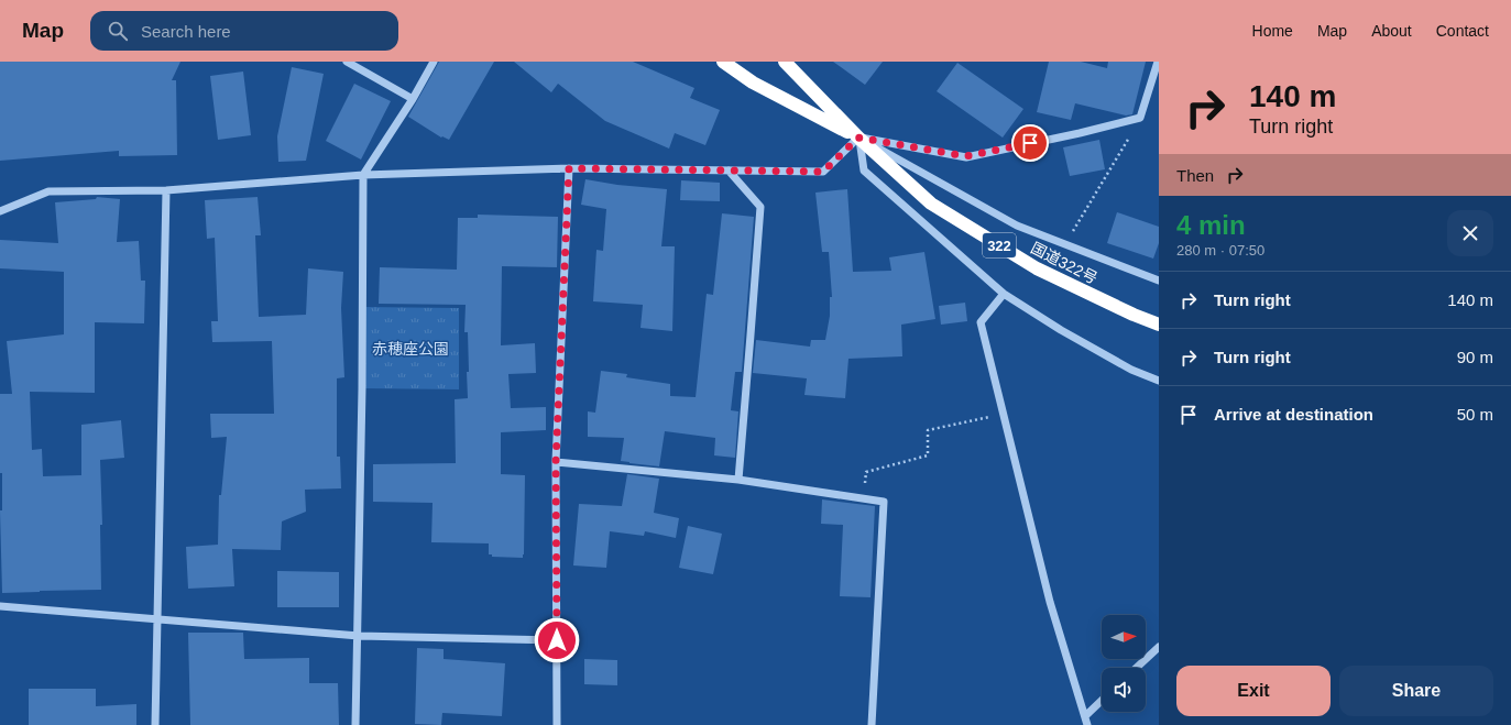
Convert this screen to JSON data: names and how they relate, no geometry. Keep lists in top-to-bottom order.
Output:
{
  "streets": {
    "highway": ["322", "国道322号"]
  },
  "parks": ["赤穂座公園"],
  "north": "right",
  "page": {
    "header": "Map",
    "search": "Search here",
    "nav": [
      "Home",
      "Map",
      "About",
      "Contact"
    ],
    "turn": ["140 m", "Turn right"],
    "then": "Then",
    "heading": ["4 min", "280 m · 07:50"],
    "list": [
      {
        "name": "Turn right",
        "value": "140 m"
      },
      {
        "name": "Turn right",
        "value": "90 m"
      },
      {
        "name": "Arrive at destination",
        "value": "50 m"
      }
    ],
    "buttons": ["Exit", "Share"]
  }
}
